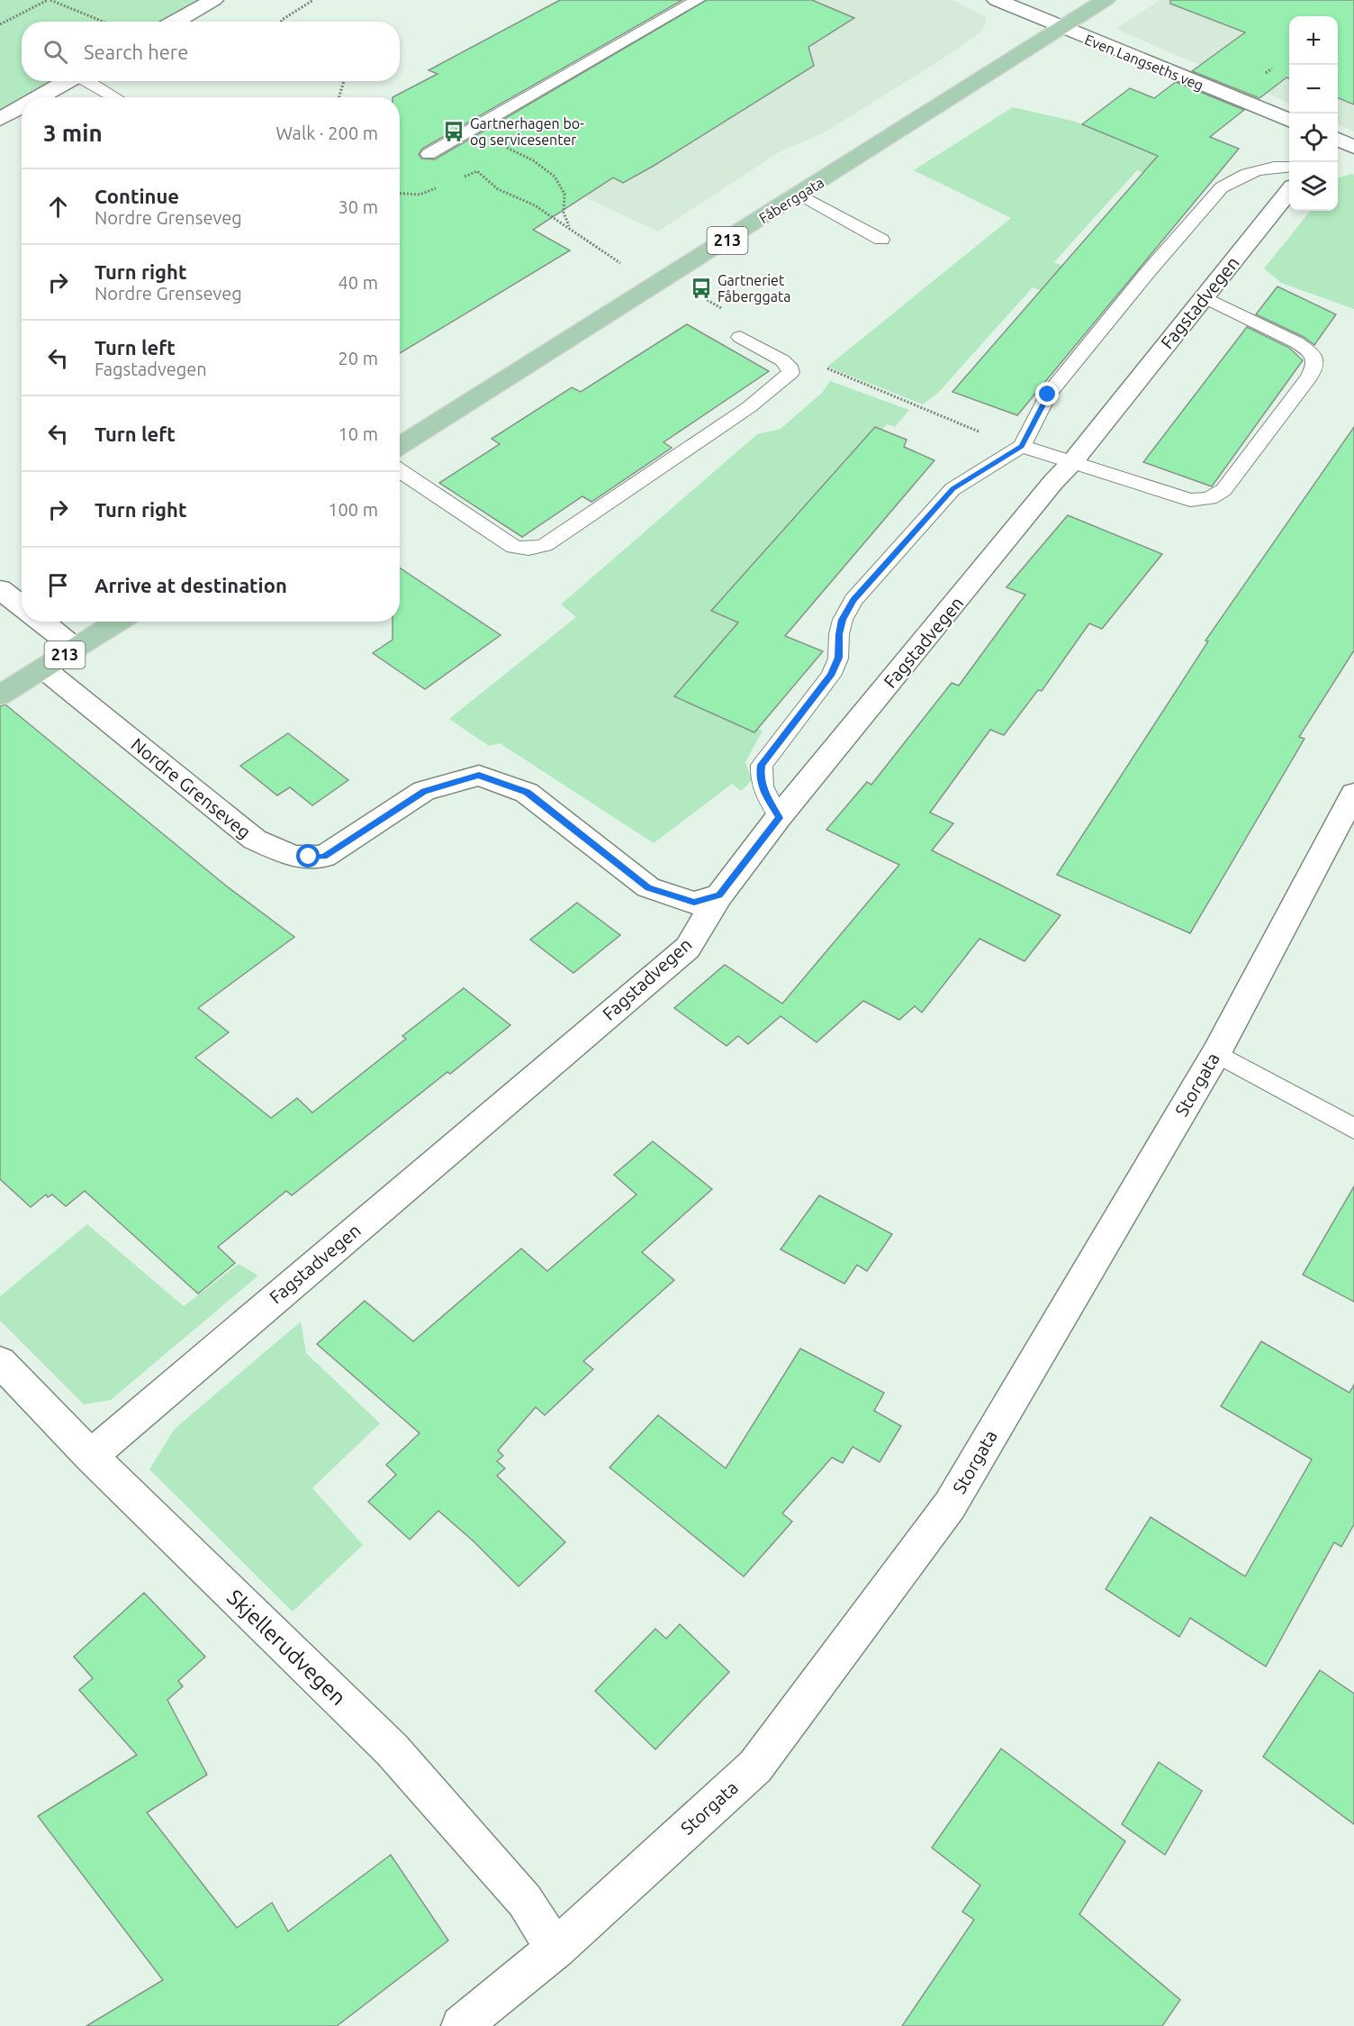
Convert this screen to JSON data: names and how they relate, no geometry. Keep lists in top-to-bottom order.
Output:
{
  "streets": {
    "main road": ["Fåberggata", "213"],
    "street": [
      "Even Langseths veg",
      "Fagstadvegen",
      "Nordre Grenseveg",
      "Storgata",
      "Skjellerudvegen"
    ]
  },
  "crossings": [
    ["Even Langseths veg", "Fåberggata"],
    ["213", "Nordre Grenseveg"],
    ["Fagstadvegen", "Nordre Grenseveg"],
    ["Fagstadvegen", "Skjellerudvegen"],
    ["Storgata", "Skjellerudvegen"]
  ],
  "places": {
    "bus stop": ["Gartnerhagen bo- og servicesenter", "Gartneriet Fåberggata"]
  },
  "page": {
    "map_buttons": ["+", "−"],
    "search": "Search here",
    "heading": ["3 min", "Walk · 200 m"],
    "list": [
      ["Continue", "Nordre Grenseveg", "30 m"],
      ["Turn right", "Nordre Grenseveg", "40 m"],
      ["Turn left", "Fagstadvegen", "20 m"],
      ["Turn left", "10 m"],
      ["Turn right", "100 m"],
      "Arrive at destination"
    ]
  }
}
